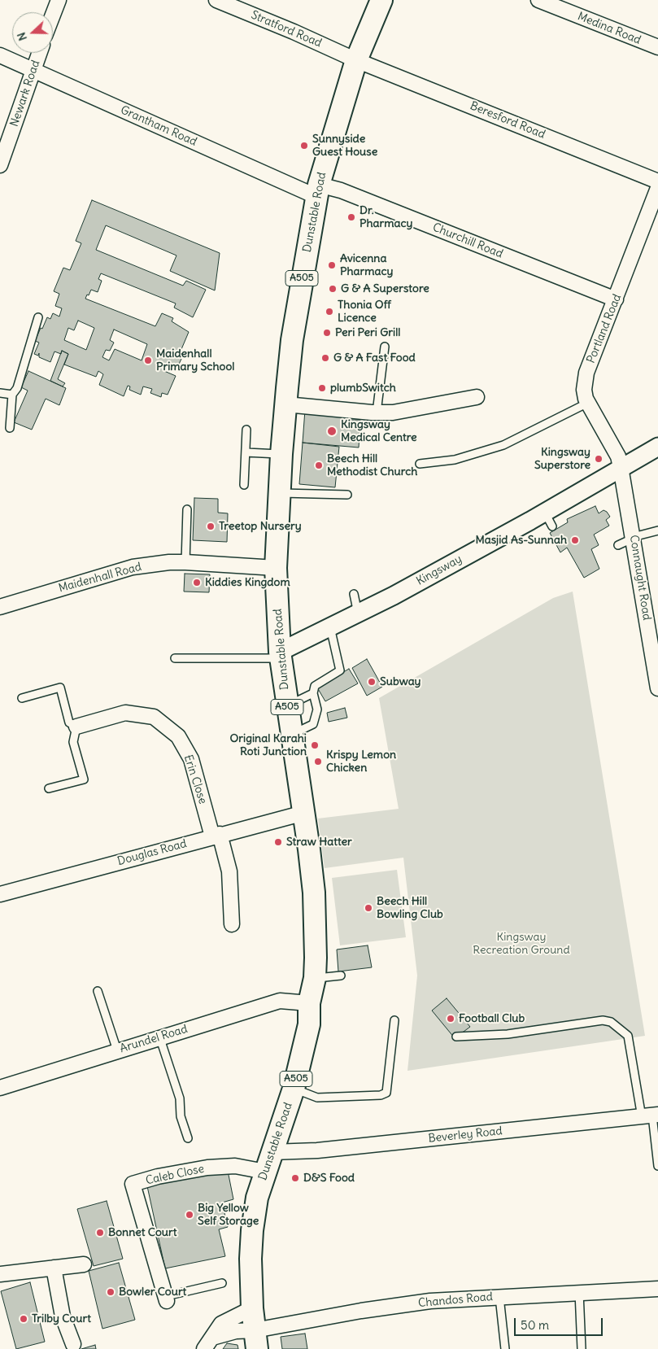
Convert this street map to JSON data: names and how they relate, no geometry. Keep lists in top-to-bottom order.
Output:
{
  "streets": {
    "main road": ["Dunstable Road", "A505"],
    "street": [
      "Medina Road",
      "Stratford Road",
      "Newark Road",
      "Beresford Road",
      "Grantham Road",
      "Churchill Road",
      "Portland Road",
      "Kingsway",
      "Maidenhall Road",
      "Connaught Road",
      "Erin Close",
      "Douglas Road",
      "Arundel Road",
      "Beverley Road",
      "Caleb Close",
      "Chandos Road"
    ]
  },
  "crossings": [
    ["Stratford Road", "Beresford Road"],
    ["Stratford Road", "Dunstable Road"],
    ["Newark Road", "Grantham Road"],
    ["Beresford Road", "Dunstable Road"],
    ["Grantham Road", "Dunstable Road"],
    ["Grantham Road", "Churchill Road"],
    ["Dunstable Road", "Churchill Road"],
    ["Dunstable Road", "Kingsway"],
    ["Dunstable Road", "Maidenhall Road"],
    ["Dunstable Road", "Douglas Road"],
    ["Dunstable Road", "Arundel Road"],
    ["Dunstable Road", "Beverley Road"],
    ["Dunstable Road", "Caleb Close"],
    ["Dunstable Road", "Chandos Road"],
    ["Churchill Road", "Portland Road"],
    ["Portland Road", "Kingsway"],
    ["Portland Road", "Connaught Road"],
    ["Kingsway", "Connaught Road"],
    ["Erin Close", "Douglas Road"],
    ["Beverley Road", "Caleb Close"]
  ],
  "parks": ["Kingsway Recreation Ground"],
  "places": [
    "Sunnyside Guest House",
    "Dr. Pharmacy",
    "Avicenna Pharmacy",
    "G & A Superstore",
    "Thonia Off Licence",
    "Peri Peri Grill",
    "G & A Fast Food",
    "Maidenhall Primary School",
    "plumbSwitch",
    "Kingsway Medical Centre",
    "Kingsway Superstore",
    "Beech Hill Methodist Church",
    "Treetop Nursery",
    "Masjid As-Sunnah",
    "Kiddies Kingdom",
    "Subway",
    "Original Karahi Roti Junction",
    "Krispy Lemon Chicken",
    "Straw Hatter",
    "Beech Hill Bowling Club",
    "Football Club",
    "D&S Food",
    "Big Yellow Self Storage",
    "Bonnet Court",
    "Bowler Court",
    "Trilby Court"
  ],
  "scale_bar": "50 m",
  "north": "left"
}
